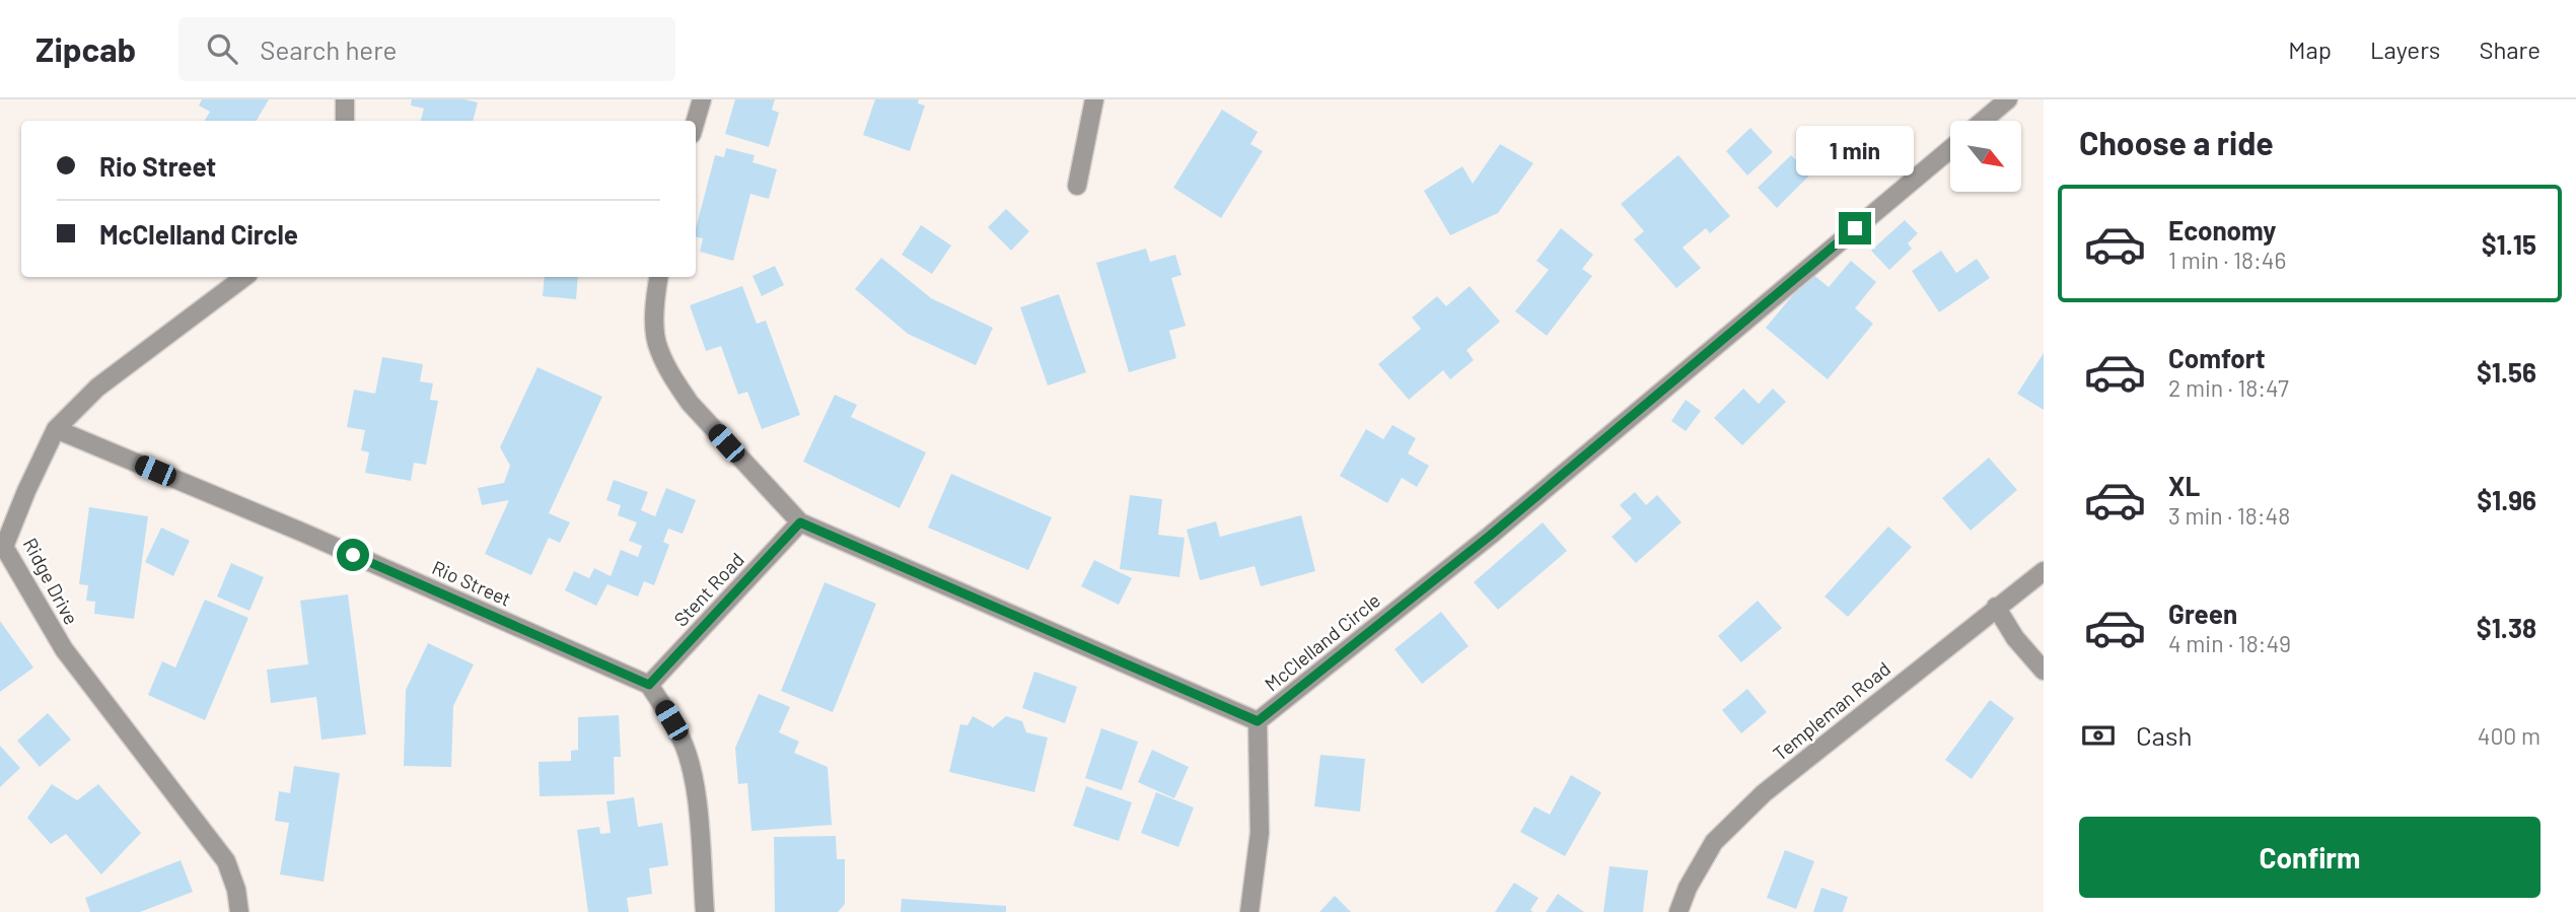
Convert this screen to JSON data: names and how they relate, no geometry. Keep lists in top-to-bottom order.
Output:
{
  "streets": {
    "street": [
      "Ridge Drive",
      "Rio Street",
      "Stent Road",
      "McClelland Circle",
      "Templeman Road"
    ]
  },
  "crossings": [
    ["Ridge Drive", "Rio Street"],
    ["Rio Street", "Stent Road"]
  ],
  "north": "bottom right",
  "page": {
    "header": "Zipcab",
    "search": "Search here",
    "nav": ["Map", "Layers", "Share"],
    "heading": "Choose a ride",
    "banner": ["Rio Street", "McClelland Circle"],
    "bubble": "1 min",
    "list": [
      {
        "name": "Economy",
        "note": "1 min · 18:46",
        "value": "$1.15"
      },
      {
        "name": "Comfort",
        "note": "2 min · 18:47",
        "value": "$1.56"
      },
      {
        "name": "XL",
        "note": "3 min · 18:48",
        "value": "$1.96"
      },
      {
        "name": "Green",
        "note": "4 min · 18:49",
        "value": "$1.38"
      }
    ],
    "pay": ["Cash", "400 m"],
    "buttons": "Confirm"
  }
}
